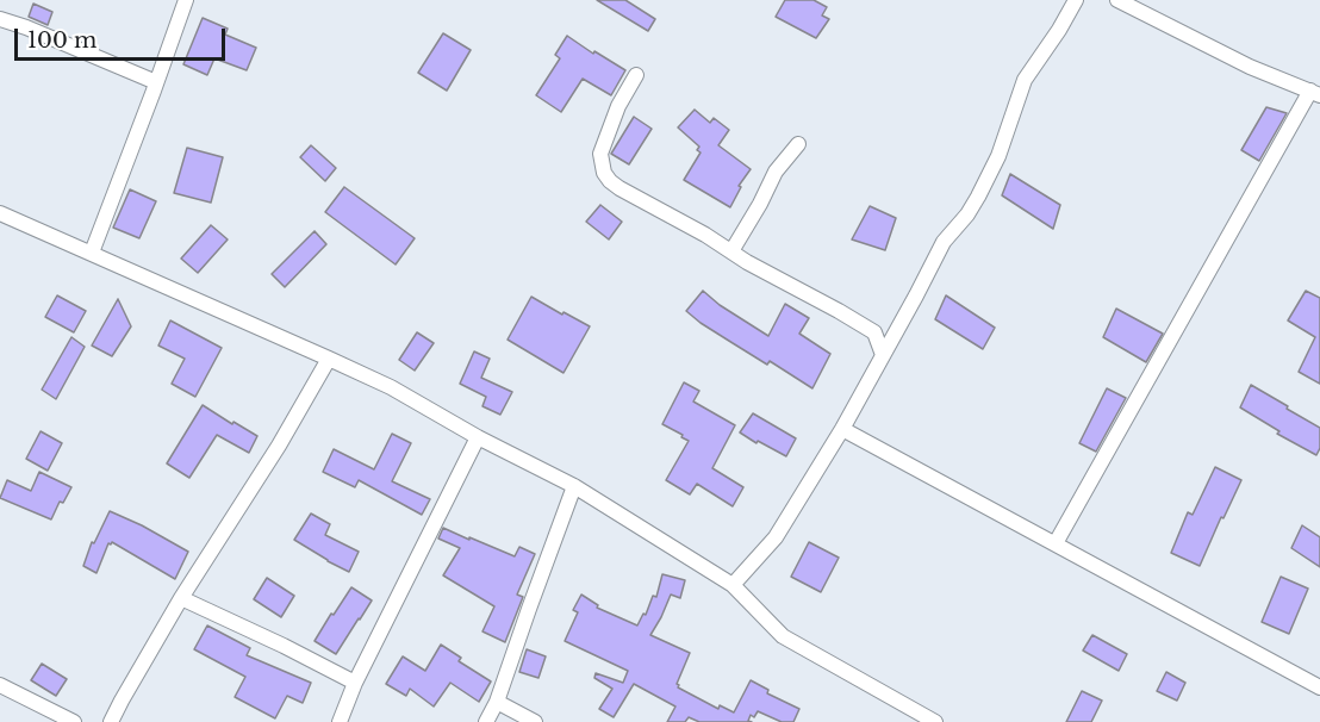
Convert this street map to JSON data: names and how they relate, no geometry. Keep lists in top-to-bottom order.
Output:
{
  "scale_bar": "100 m"
}
